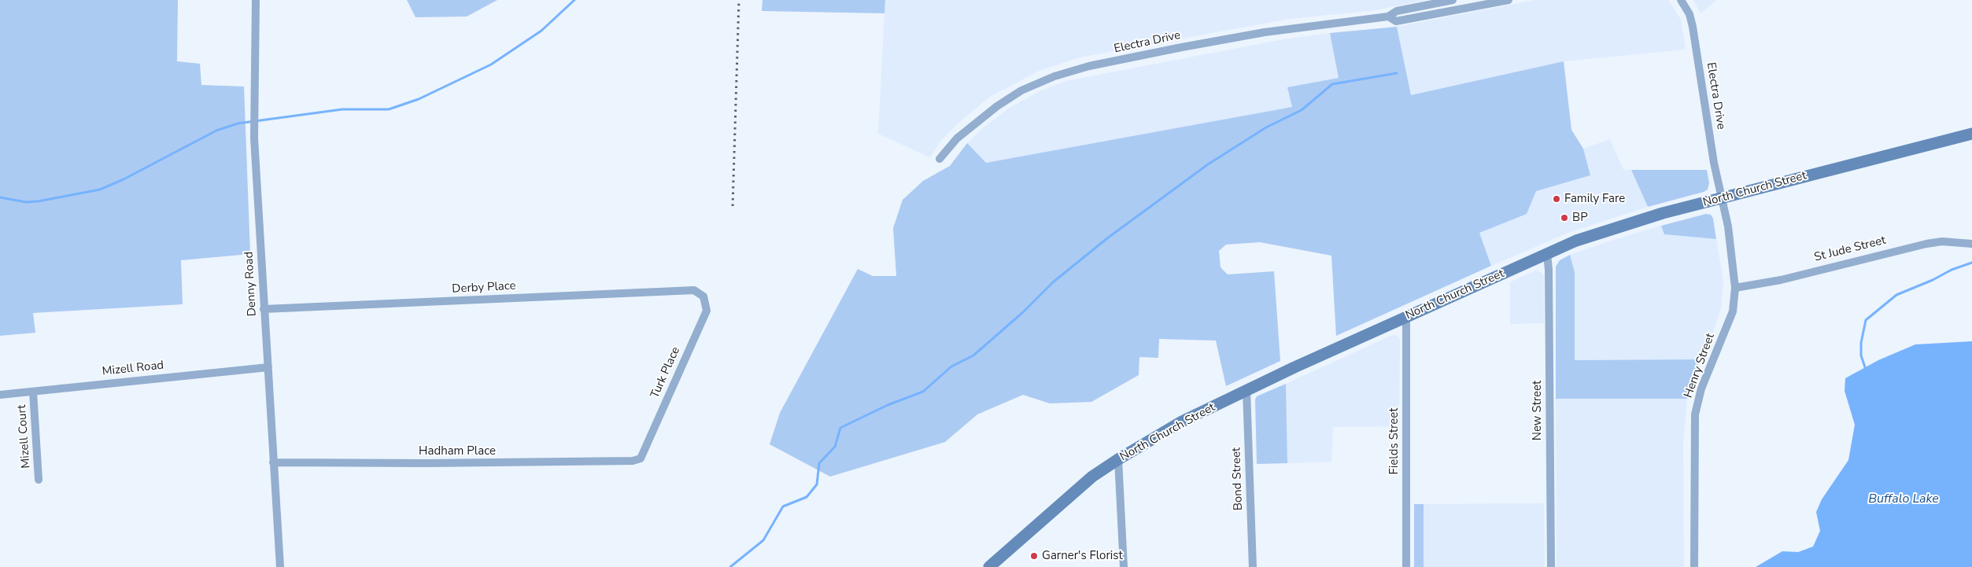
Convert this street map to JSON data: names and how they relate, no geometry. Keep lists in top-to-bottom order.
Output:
{
  "streets": {
    "main road": ["North Church Street"],
    "street": [
      "Electra Drive",
      "St Jude Street",
      "Denny Road",
      "Derby Place",
      "Henry Street",
      "Mizell Road",
      "Turk Place",
      "New Street",
      "Mizell Court",
      "Fields Street",
      "Hadham Place",
      "Bond Street"
    ]
  },
  "crossings": [
    ["Electra Drive", "North Church Street"],
    ["Electra Drive", "Henry Street"],
    ["North Church Street", "Henry Street"],
    ["North Church Street", "New Street"],
    ["North Church Street", "Fields Street"],
    ["North Church Street", "Bond Street"],
    ["St Jude Street", "Henry Street"],
    ["Denny Road", "Derby Place"],
    ["Denny Road", "Mizell Road"],
    ["Denny Road", "Hadham Place"],
    ["Derby Place", "Turk Place"],
    ["Mizell Road", "Mizell Court"],
    ["Turk Place", "Hadham Place"]
  ],
  "water": ["Buffalo Lake"],
  "places": ["Family Fare", "BP", "Garner's Florist"]
}
